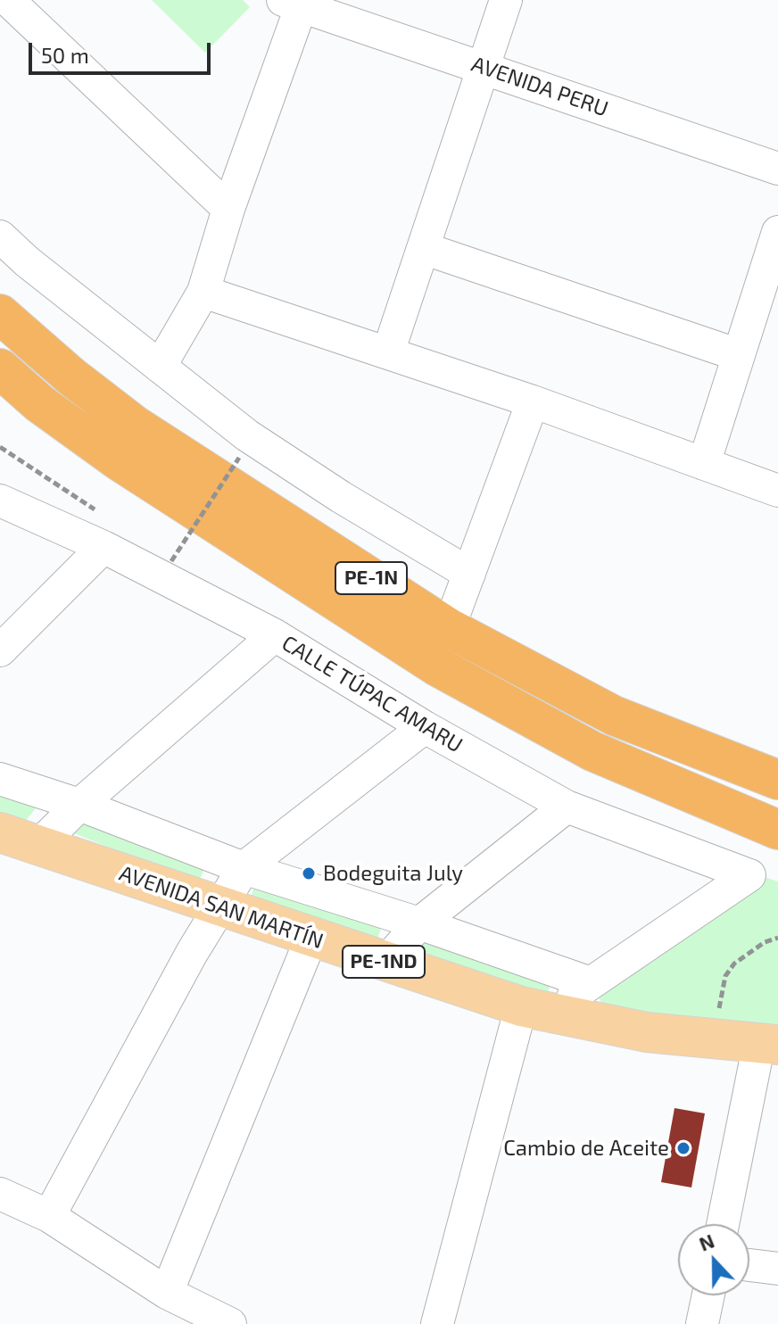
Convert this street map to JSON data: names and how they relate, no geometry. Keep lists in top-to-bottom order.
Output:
{
  "streets": {
    "highway": ["PE-1N"],
    "main road": ["AVENIDA SAN MARTÍN", "PE-1ND"],
    "street": ["AVENIDA PERU", "CALLE TÚPAC AMARU"]
  },
  "crossings": [
    ["CALLE TÚPAC AMARU", "AVENIDA SAN MARTÍN"]
  ],
  "places": ["Bodeguita July", "Cambio de Aceite"],
  "scale_bar": "50 m",
  "north": "top"
}
